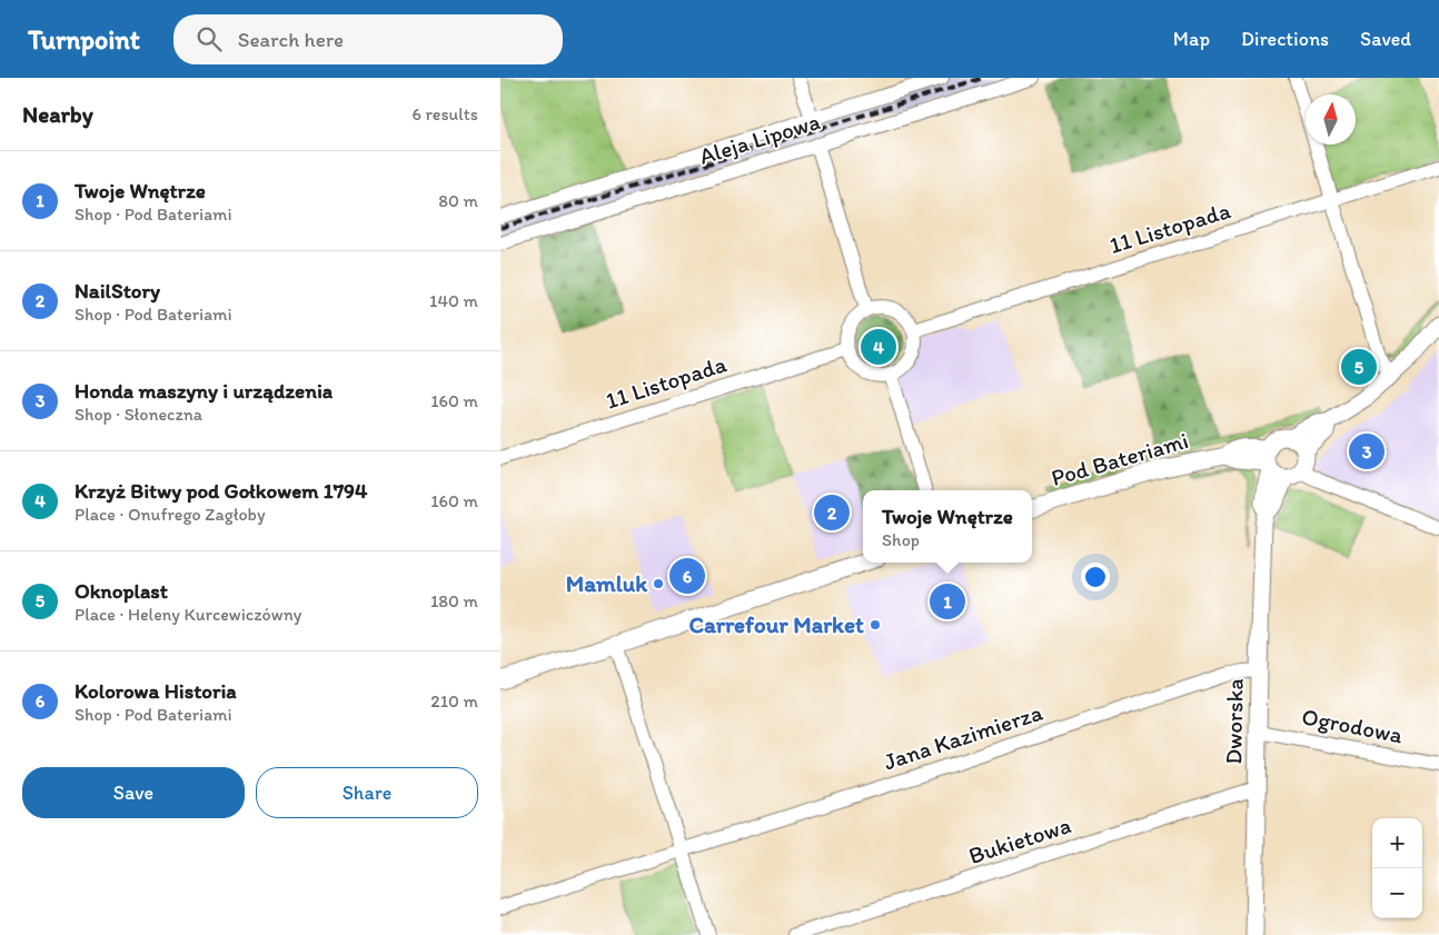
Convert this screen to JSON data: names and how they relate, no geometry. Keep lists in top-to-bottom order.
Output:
{
  "streets": {
    "street": [
      "Aleja Lipowa",
      "11 Listopada",
      "Pod Bateriami",
      "Dworska",
      "Ogrodowa",
      "Jana Kazimierza",
      "Bukietowa"
    ]
  },
  "crossings": [
    ["Pod Bateriami", "Dworska"],
    ["Dworska", "Ogrodowa"],
    ["Dworska", "Jana Kazimierza"],
    ["Dworska", "Bukietowa"]
  ],
  "places": ["Mamluk", "Carrefour Market"],
  "north": "top",
  "page": {
    "header": "Turnpoint",
    "search": "Search here",
    "nav": ["Map", "Directions", "Saved"],
    "heading": ["Nearby", "6 results"],
    "list": [
      {
        "mark": "1",
        "name": "Twoje Wnętrze",
        "note": "Shop · Pod Bateriami",
        "value": "80 m"
      },
      {
        "mark": "2",
        "name": "NailStory",
        "note": "Shop · Pod Bateriami",
        "value": "140 m"
      },
      {
        "mark": "3",
        "name": "Honda maszyny i urządzenia",
        "note": "Shop · Słoneczna",
        "value": "160 m"
      },
      {
        "mark": "4",
        "name": "Krzyż Bitwy pod Gołkowem 1794",
        "note": "Place · Onufrego Zagłoby",
        "value": "160 m"
      },
      {
        "mark": "5",
        "name": "Oknoplast",
        "note": "Place · Heleny Kurcewiczówny",
        "value": "180 m"
      },
      {
        "mark": "6",
        "name": "Kolorowa Historia",
        "note": "Shop · Pod Bateriami",
        "value": "210 m"
      }
    ],
    "pins": [
      "4",
      "5",
      "3",
      "2",
      "6",
      "1"
    ],
    "popup": ["Twoje Wnętrze", "Shop"],
    "buttons": ["Save", "Share"],
    "map_buttons": ["+", "−"]
  }
}
